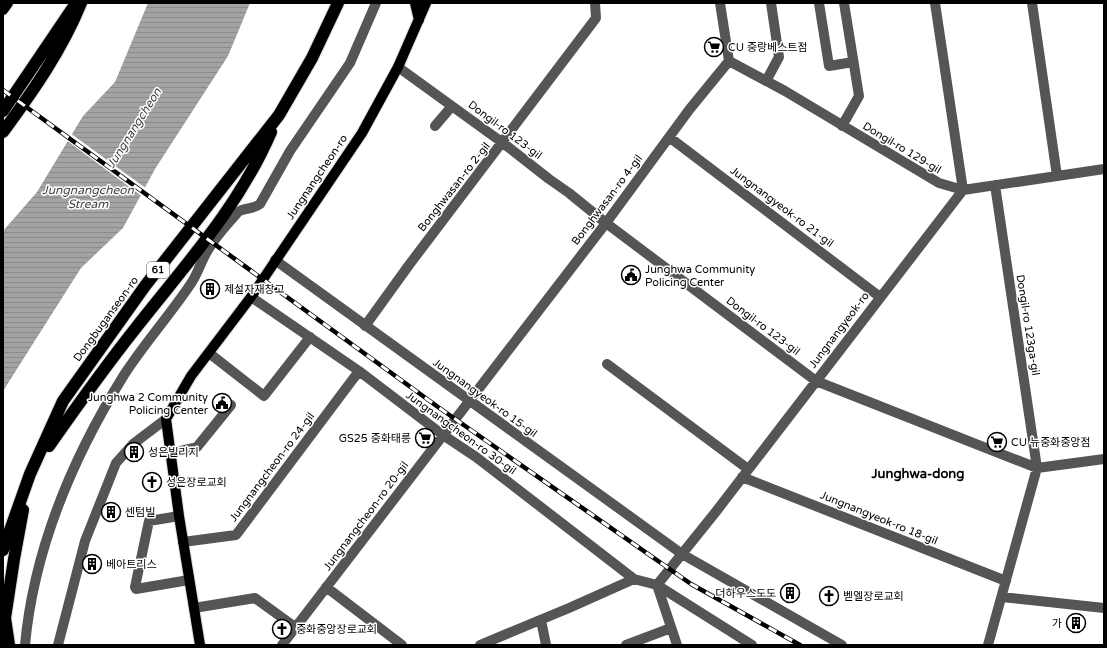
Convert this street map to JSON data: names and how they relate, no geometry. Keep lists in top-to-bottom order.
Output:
{
  "streets": {
    "highway": ["61", "Dongbuganseon-ro"],
    "main road": ["Jungnangcheon-ro"],
    "street": [
      "Dongil-ro 123-gil",
      "Dongil-ro 129-gil",
      "Bonghwasan-ro 2-gil",
      "Bonghwasan-ro 4-gil",
      "Jungnangyeok-ro 21-gil",
      "Dongil-ro 123ga-gil",
      "Jungnangyeok-ro",
      "Jungnangyeok-ro 15-gil",
      "Jungnangcheon-ro 30-gil",
      "Jungnangcheon-ro 24-gil",
      "Jungnangcheon-ro 20-gil",
      "Jungnangyeok-ro 18-gil"
    ]
  },
  "crossings": [
    ["Dongil-ro 123-gil", "Jungnangcheon-ro"],
    ["Dongil-ro 123-gil", "Bonghwasan-ro 2-gil"],
    ["Dongil-ro 123-gil", "Bonghwasan-ro 4-gil"],
    ["Dongil-ro 123-gil", "Dongil-ro 123ga-gil"],
    ["Dongil-ro 123-gil", "Jungnangyeok-ro"],
    ["Dongil-ro 129-gil", "Bonghwasan-ro 4-gil"],
    ["Dongil-ro 129-gil", "Dongil-ro 123ga-gil"],
    ["Dongil-ro 129-gil", "Jungnangyeok-ro"],
    ["Jungnangcheon-ro", "Jungnangyeok-ro 15-gil"],
    ["Jungnangcheon-ro", "Jungnangcheon-ro 30-gil"],
    ["Bonghwasan-ro 2-gil", "Jungnangyeok-ro 15-gil"],
    ["Bonghwasan-ro 4-gil", "Jungnangyeok-ro 21-gil"],
    ["Bonghwasan-ro 4-gil", "Jungnangyeok-ro 15-gil"],
    ["Bonghwasan-ro 4-gil", "Jungnangcheon-ro 20-gil"],
    ["Jungnangyeok-ro 21-gil", "Jungnangyeok-ro"],
    ["Jungnangyeok-ro", "Jungnangyeok-ro 15-gil"],
    ["Jungnangyeok-ro", "Jungnangcheon-ro 30-gil"],
    ["Jungnangyeok-ro", "Jungnangyeok-ro 18-gil"],
    ["Jungnangyeok-ro 15-gil", "Jungnangcheon-ro 20-gil"],
    ["Jungnangcheon-ro 30-gil", "Jungnangcheon-ro 24-gil"],
    ["Jungnangcheon-ro 30-gil", "Jungnangcheon-ro 20-gil"]
  ],
  "districts": ["Junghwa-dong"],
  "water": ["Jungnangcheon", "Jungnangcheon Stream"],
  "places": {
    "supermarket": ["CU 중랑베스트점", "GS25 중화태릉", "CU 뉴중화중앙점"],
    "public building": ["Junghwa Community Policing Center", "Junghwa 2 Community Policing Center"],
    "building": [
      "제설자재창고",
      "성은빌리지",
      "센텀빌",
      "베아트리스",
      "더하우스도도",
      "가"
    ],
    "church": ["성은장로교회", "벧엘장로교회", "중화중앙장로교회"]
  }
}
